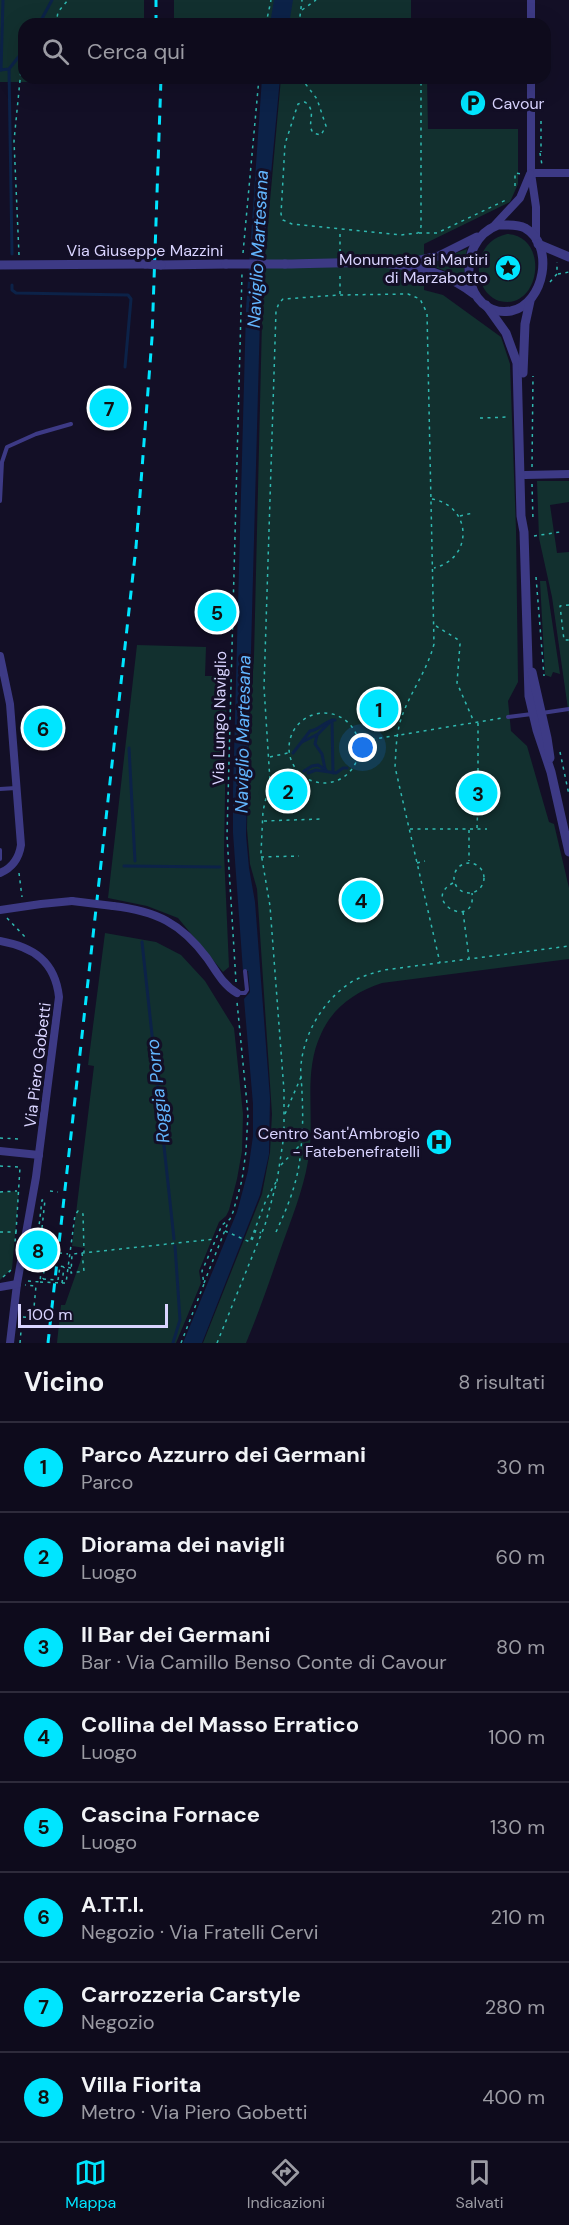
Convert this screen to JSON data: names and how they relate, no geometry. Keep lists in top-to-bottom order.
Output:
{
  "streets": {
    "street": ["Via Giuseppe Mazzini", "Via Piero Gobetti"],
    "path": ["Via Lungo Naviglio"]
  },
  "water": ["Naviglio Martesana", "Roggia Porro"],
  "places": {
    "parking": ["Cavour"],
    "place": ["Monumeto ai Martiri di Marzabotto"],
    "hospital": ["Centro Sant'Ambrogio - Fatebenefratelli"]
  },
  "scale_bar": "100 m",
  "page": {
    "search": "Cerca qui",
    "pins": [
      "7",
      "5",
      "1",
      "6",
      "2",
      "3",
      "4",
      "8"
    ],
    "scale": "100 m",
    "heading": ["Vicino", "8 risultati"],
    "list": [
      {
        "mark": "1",
        "name": "Parco Azzurro dei Germani",
        "note": "Parco",
        "value": "30 m"
      },
      {
        "mark": "2",
        "name": "Diorama dei navigli",
        "note": "Luogo",
        "value": "60 m"
      },
      {
        "mark": "3",
        "name": "Il Bar dei Germani",
        "note": "Bar · Via Camillo Benso Conte di Cavour",
        "value": "80 m"
      },
      {
        "mark": "4",
        "name": "Collina del Masso Erratico",
        "note": "Luogo",
        "value": "100 m"
      },
      {
        "mark": "5",
        "name": "Cascina Fornace",
        "note": "Luogo",
        "value": "130 m"
      },
      {
        "mark": "6",
        "name": "A.T.T.I.",
        "note": "Negozio · Via Fratelli Cervi",
        "value": "210 m"
      },
      {
        "mark": "7",
        "name": "Carrozzeria Carstyle",
        "note": "Negozio",
        "value": "280 m"
      },
      {
        "mark": "8",
        "name": "Villa Fiorita",
        "note": "Metro · Via Piero Gobetti",
        "value": "400 m"
      }
    ],
    "nav": ["Mappa", "Indicazioni", "Salvati"]
  }
}
